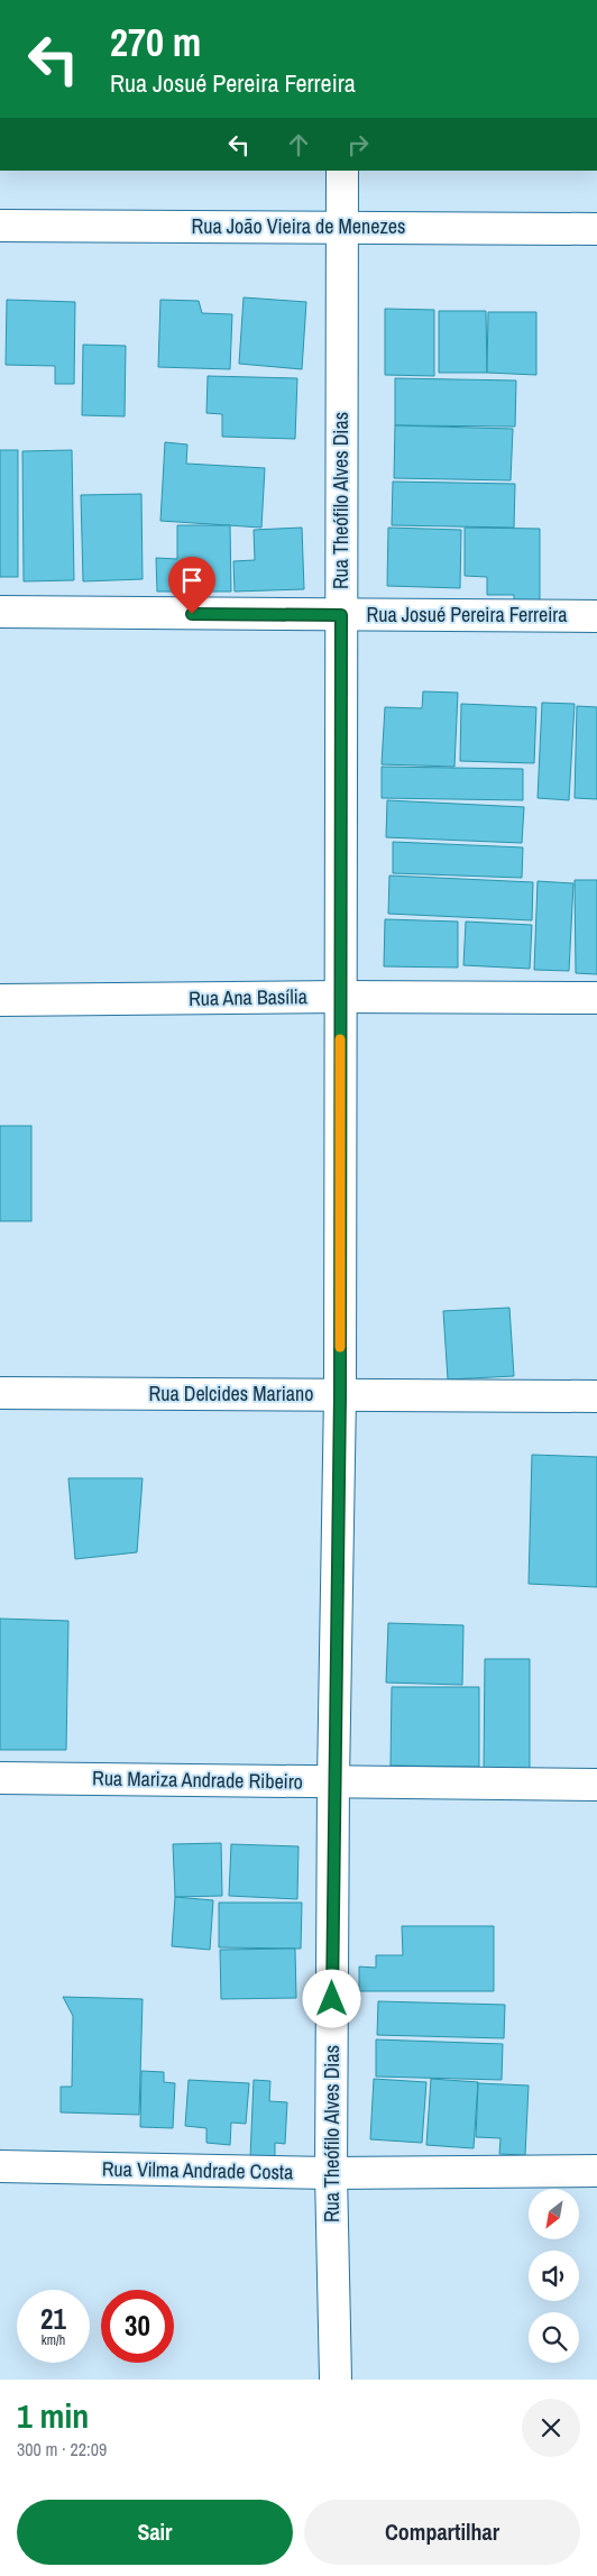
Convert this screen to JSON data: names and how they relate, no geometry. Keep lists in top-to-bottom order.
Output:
{
  "streets": {
    "street": [
      "Rua João Vieira de Menezes",
      "Rua Theófilo Alves Dias",
      "Rua Josué Pereira Ferreira",
      "Rua Ana Basília",
      "Rua Delcides Mariano",
      "Rua Mariza Andrade Ribeiro",
      "Rua Vilma Andrade Costa"
    ]
  },
  "crossings": [
    ["Rua João Vieira de Menezes", "Rua Theófilo Alves Dias"],
    ["Rua Theófilo Alves Dias", "Rua Josué Pereira Ferreira"],
    ["Rua Theófilo Alves Dias", "Rua Ana Basília"],
    ["Rua Theófilo Alves Dias", "Rua Delcides Mariano"],
    ["Rua Theófilo Alves Dias", "Rua Mariza Andrade Ribeiro"],
    ["Rua Theófilo Alves Dias", "Rua Vilma Andrade Costa"]
  ],
  "north": "bottom left",
  "page": {
    "turn": ["270 m", "Rua Josué Pereira Ferreira"],
    "speed": "21 km/h",
    "limit": "30",
    "heading": ["1 min", "300 m · 22:09"],
    "buttons": ["Sair", "Compartilhar"]
  }
}
